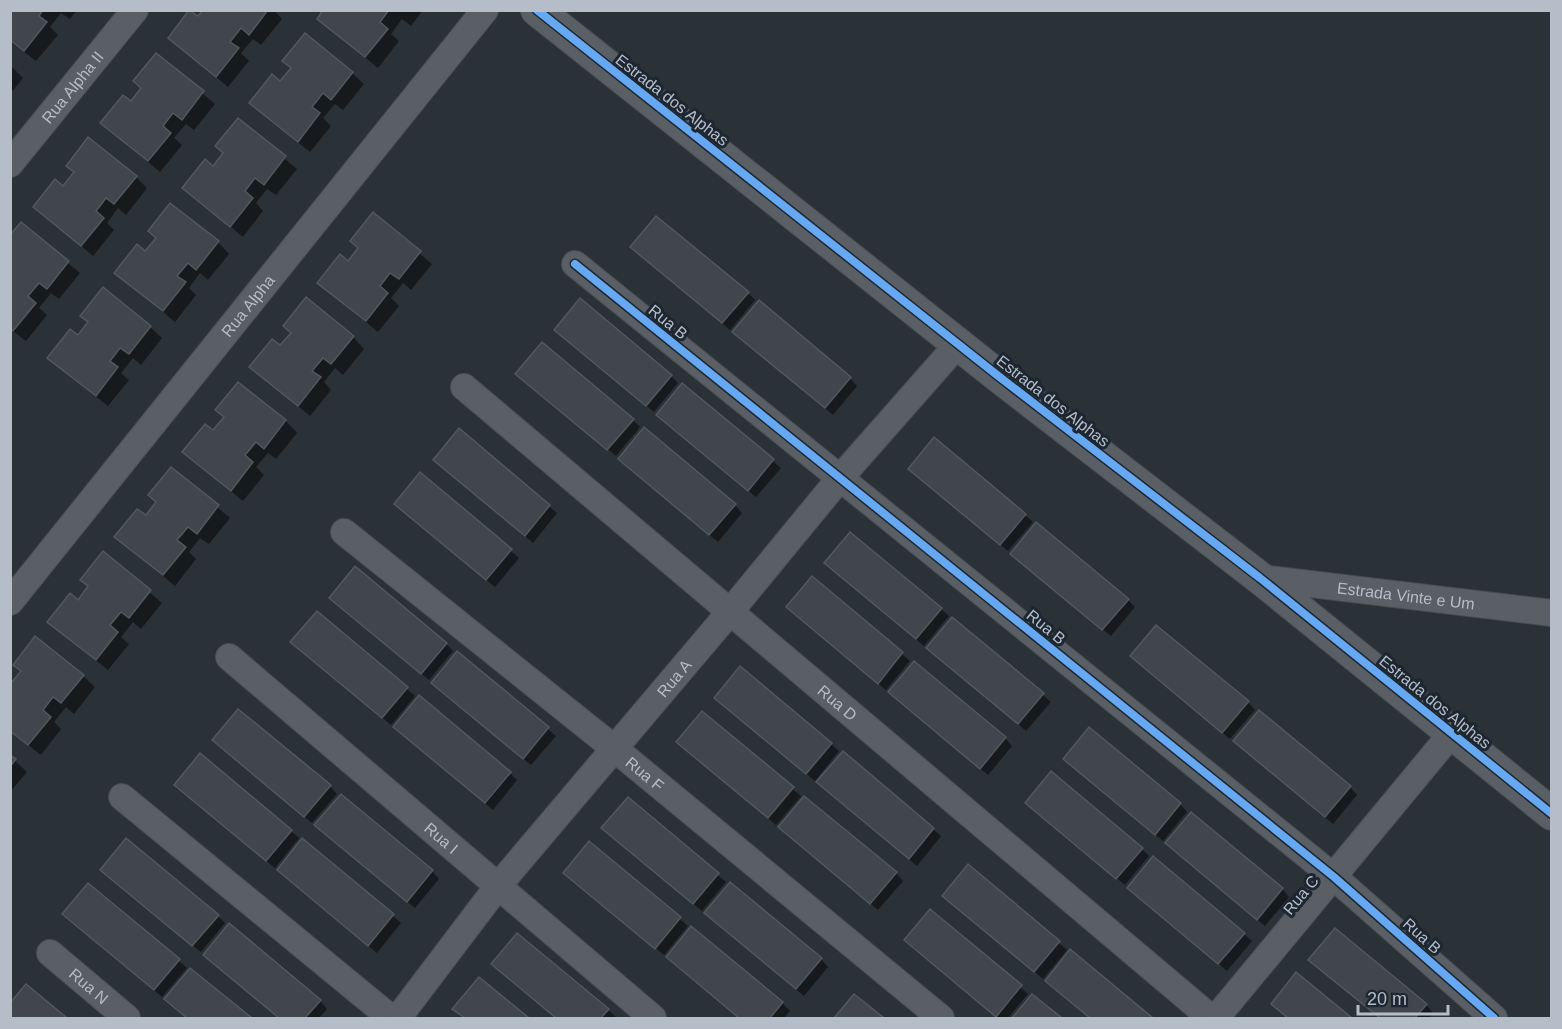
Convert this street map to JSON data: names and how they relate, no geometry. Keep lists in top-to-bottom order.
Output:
{
  "streets": {
    "street": [
      "Rua Alpha II",
      "Estrada dos Alphas",
      "Rua Alpha",
      "Rua B",
      "Estrada Vinte e Um",
      "Rua A",
      "Rua D",
      "Rua F",
      "Rua I",
      "Rua C",
      "Rua N"
    ]
  },
  "crossings": [
    ["Estrada dos Alphas", "Estrada Vinte e Um"],
    ["Estrada dos Alphas", "Rua A"],
    ["Estrada dos Alphas", "Rua C"],
    ["Rua B", "Rua A"],
    ["Rua B", "Rua C"],
    ["Rua A", "Rua D"],
    ["Rua A", "Rua F"],
    ["Rua A", "Rua I"]
  ],
  "scale_bar": "20 m"
}
